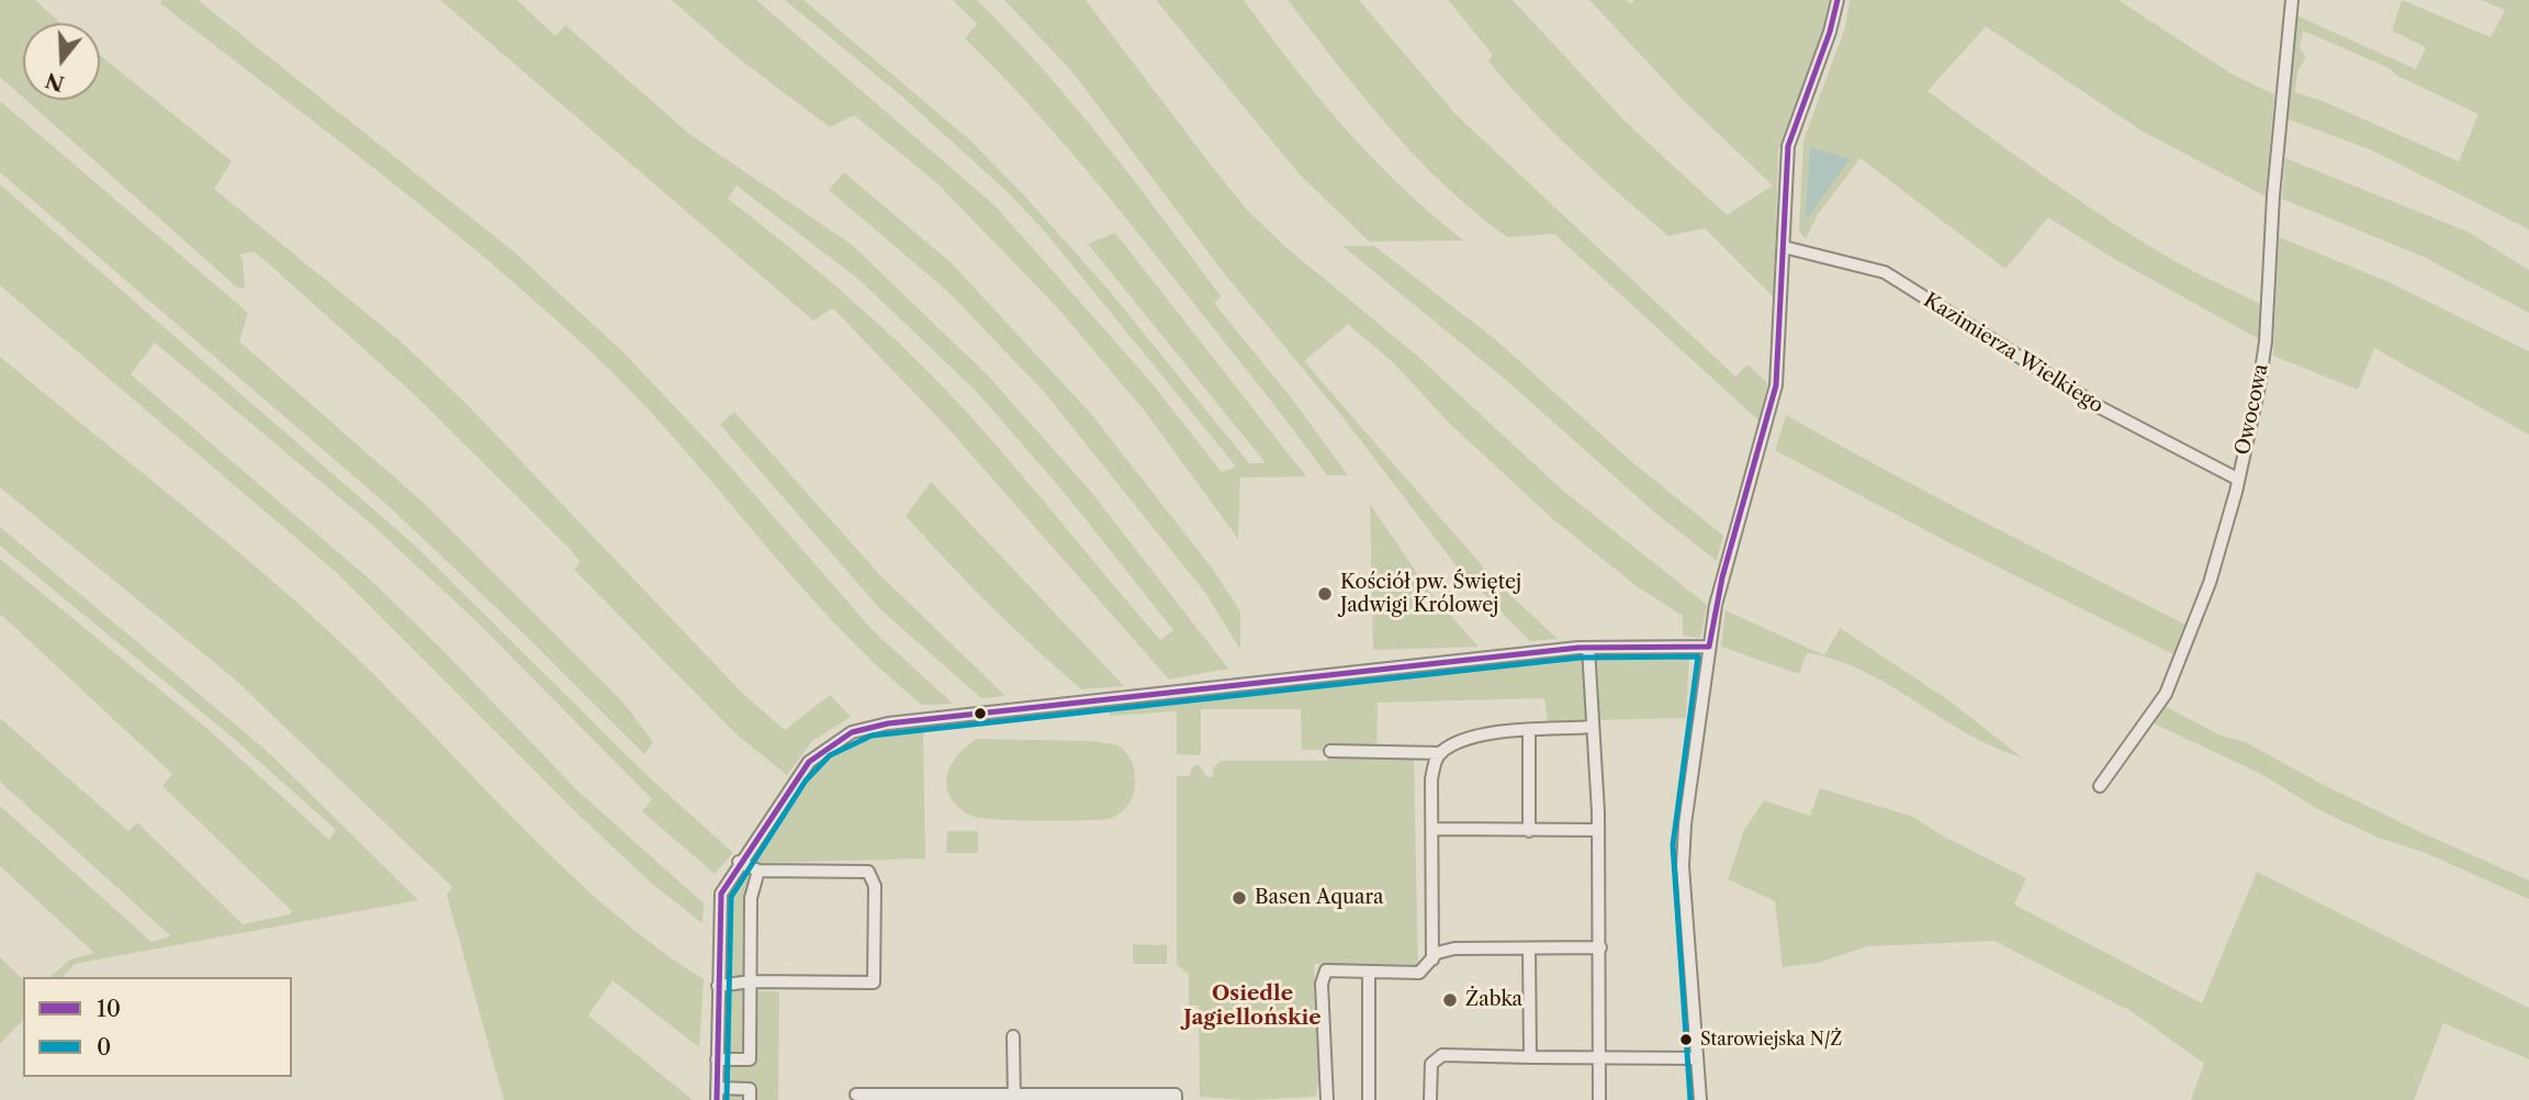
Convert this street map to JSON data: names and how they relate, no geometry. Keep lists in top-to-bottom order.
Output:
{
  "streets": {
    "street": ["Kazimierza Wielkiego", "Owocowa"]
  },
  "crossings": [
    ["Kazimierza Wielkiego", "Owocowa"]
  ],
  "districts": ["Osiedle Jagiellońskie"],
  "places": [
    "Kościół pw. Świętej Jadwigi Królowej",
    "Basen Aquara",
    "Żabka",
    "Starowiejska N/Ż"
  ],
  "lines": ["transit line 10", "transit line 0"],
  "legend": ["10", "0"],
  "north": "bottom"
}
